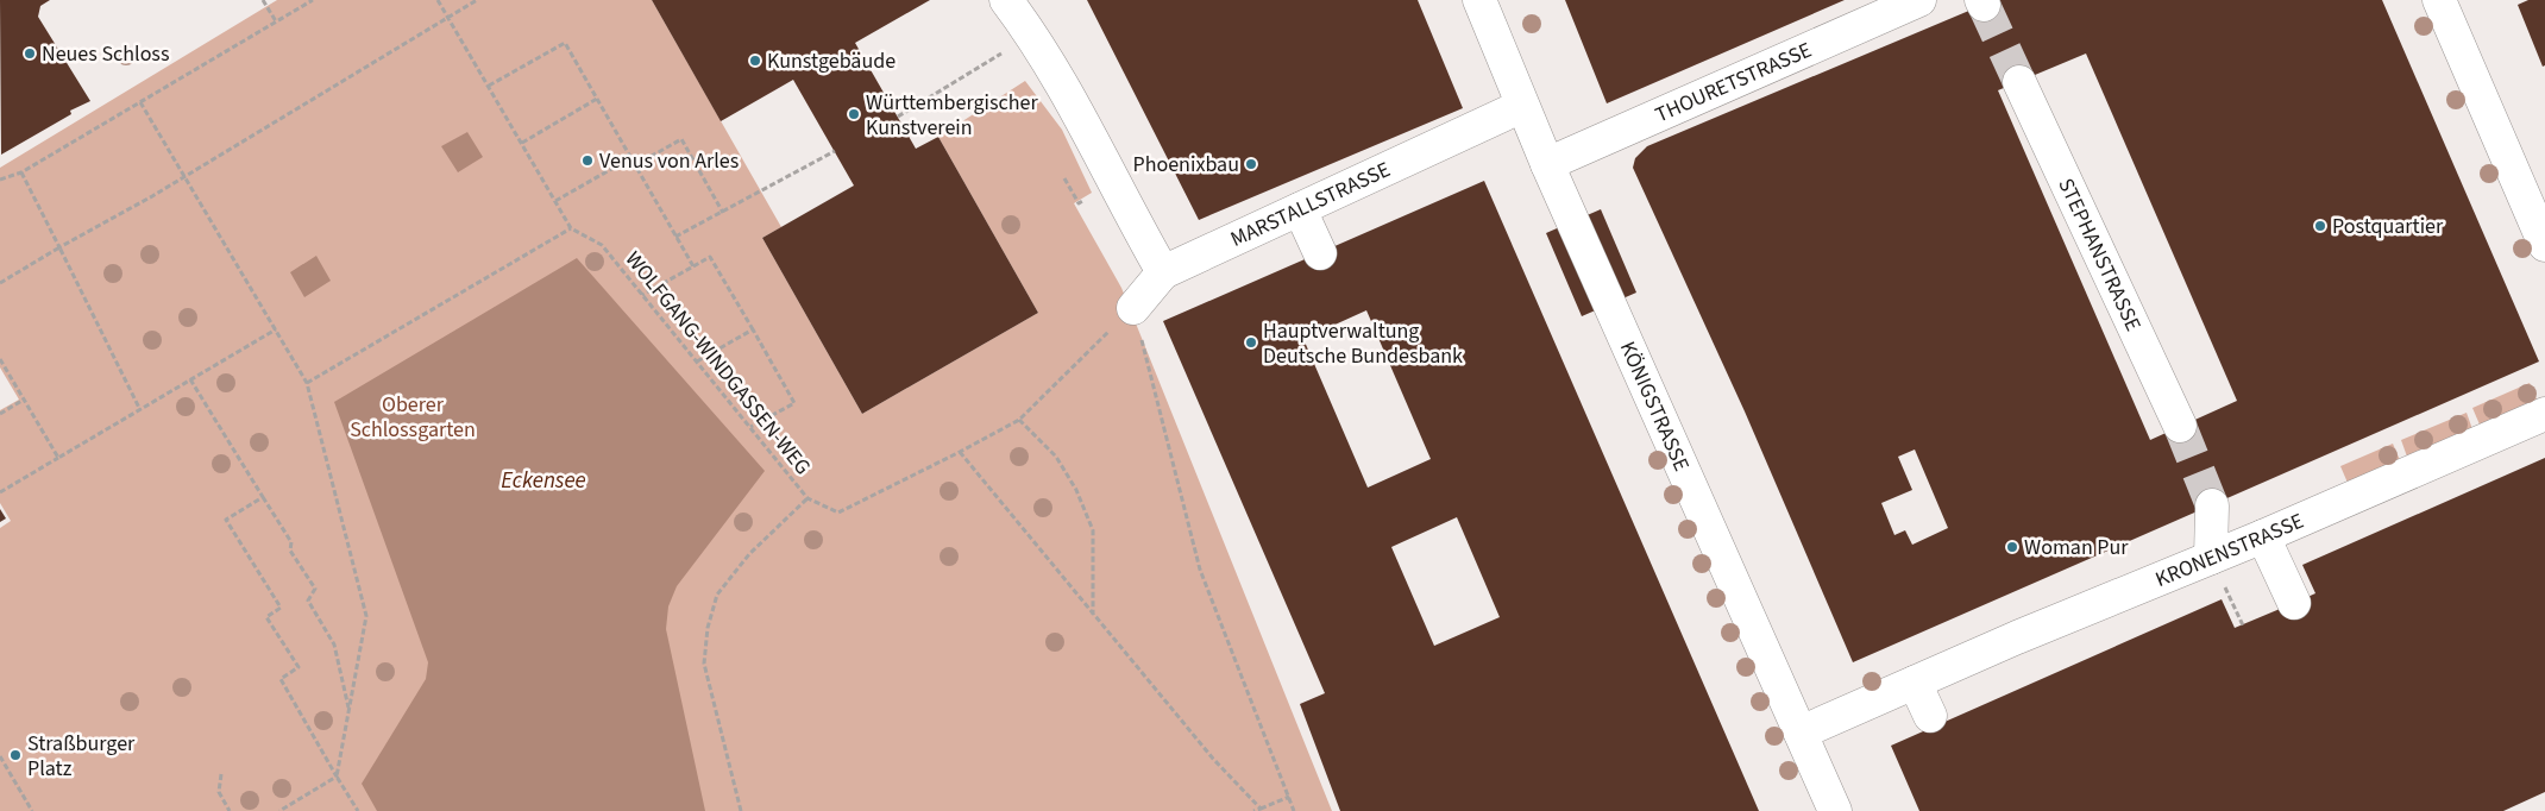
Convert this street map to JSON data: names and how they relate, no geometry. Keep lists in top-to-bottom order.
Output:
{
  "streets": {
    "street": [
      "THOURETSTRASSE",
      "MARSTALLSTRASSE",
      "STEPHANSTRASSE",
      "KÖNIGSTRASSE",
      "KRONENSTRASSE"
    ],
    "path": ["WOLFGANG-WINDGASSEN-WEG"]
  },
  "crossings": [
    ["THOURETSTRASSE", "KÖNIGSTRASSE"],
    ["MARSTALLSTRASSE", "KÖNIGSTRASSE"],
    ["KÖNIGSTRASSE", "KRONENSTRASSE"]
  ],
  "water": ["Eckensee"],
  "parks": ["Oberer Schlossgarten"],
  "places": [
    "Neues Schloss",
    "Kunstgebäude",
    "Württembergischer Kunstverein",
    "Venus von Arles",
    "Phoenixbau",
    "Postquartier",
    "Hauptverwaltung Deutsche Bundesbank",
    "Woman Pur",
    "Straßburger Platz"
  ]
}
